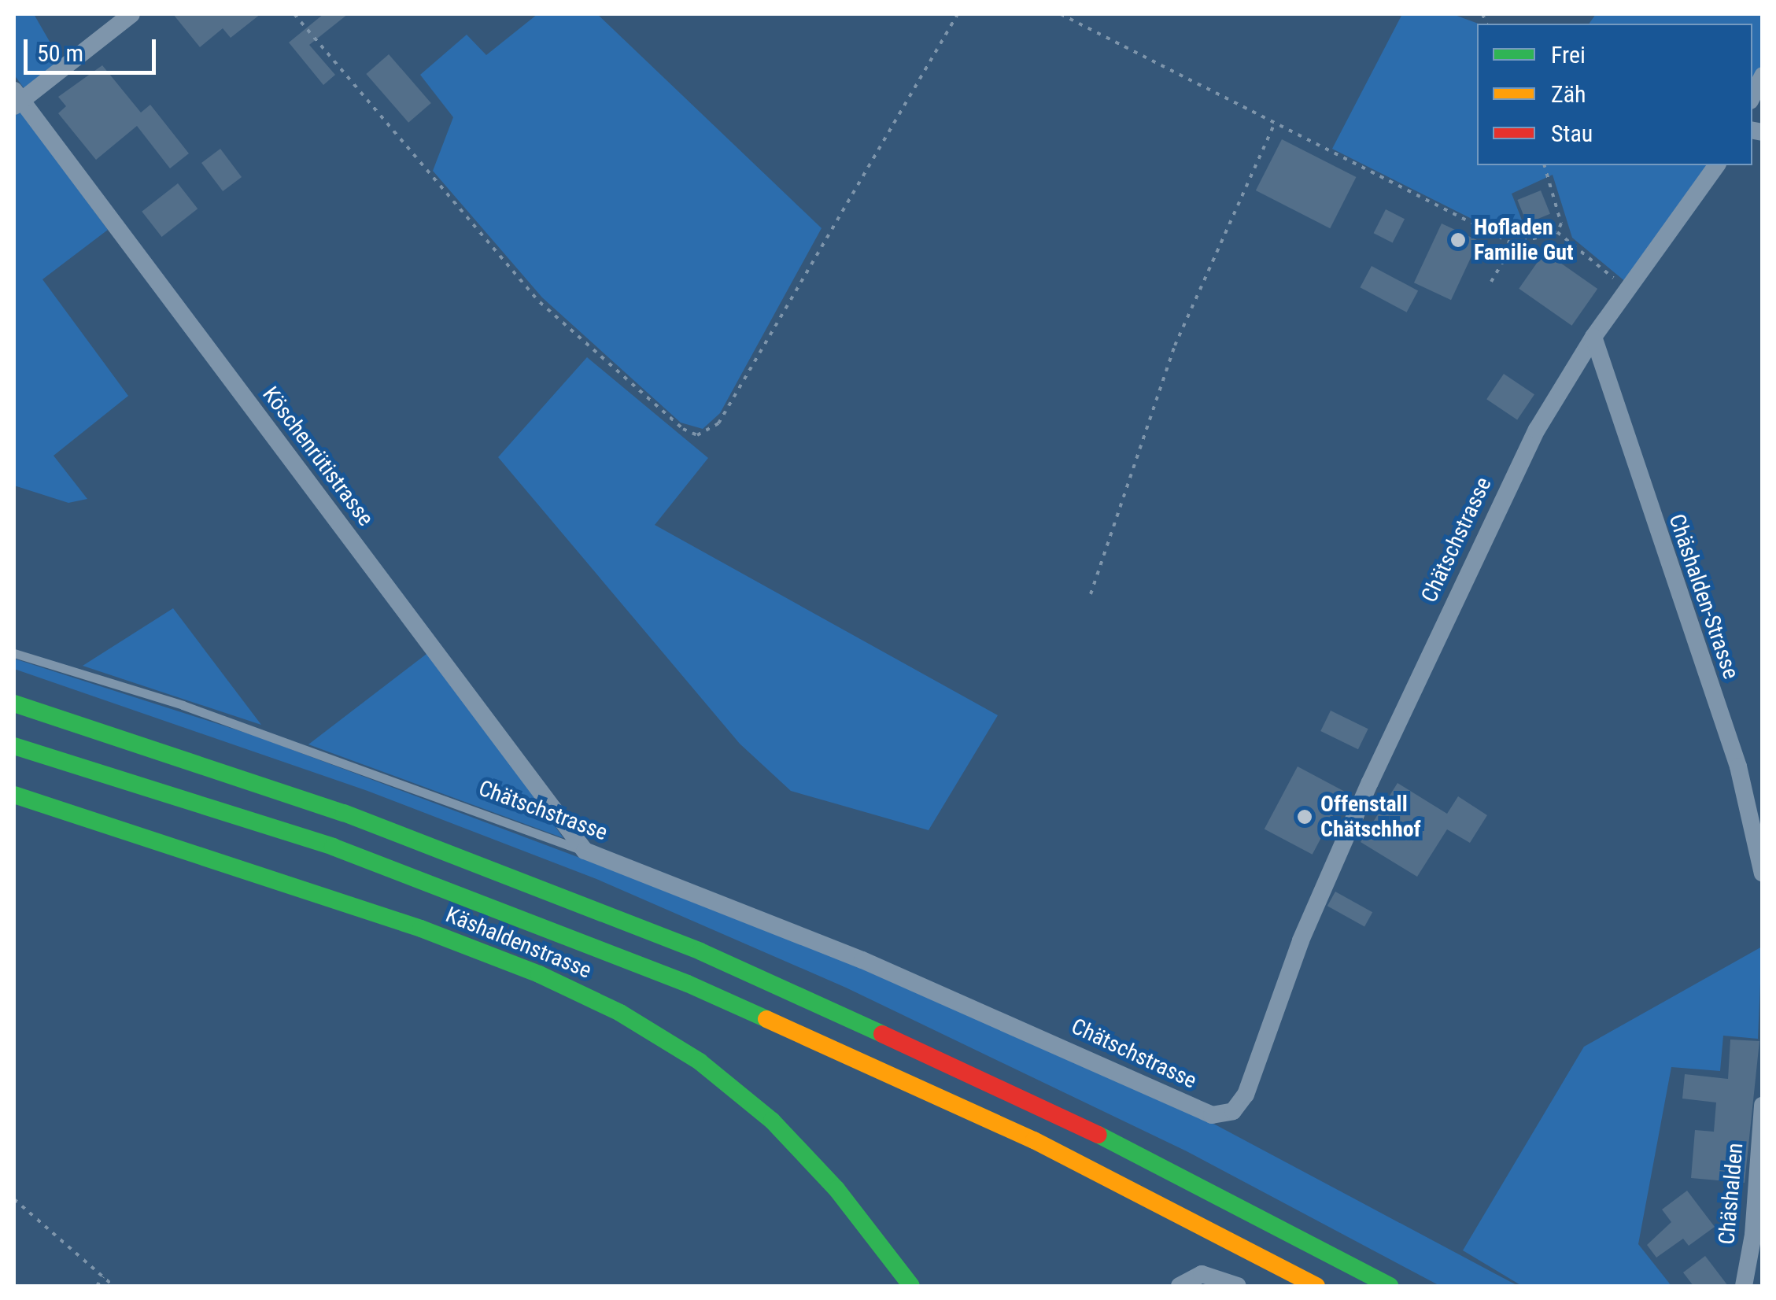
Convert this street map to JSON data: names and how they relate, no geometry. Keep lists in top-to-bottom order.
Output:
{
  "streets": {
    "main road": ["Käshaldenstrasse"],
    "street": [
      "Köschenrütistrasse",
      "Chätschstrasse",
      "Chäshalden-Strasse",
      "Chäshalden"
    ]
  },
  "crossings": [
    ["Köschenrütistrasse", "Chätschstrasse"],
    ["Chätschstrasse", "Chäshalden-Strasse"]
  ],
  "places": ["Hofladen Familie Gut", "Offenstall Chätschhof"],
  "legend": ["Frei", "Zäh", "Stau"],
  "scale_bar": "50 m"
}
